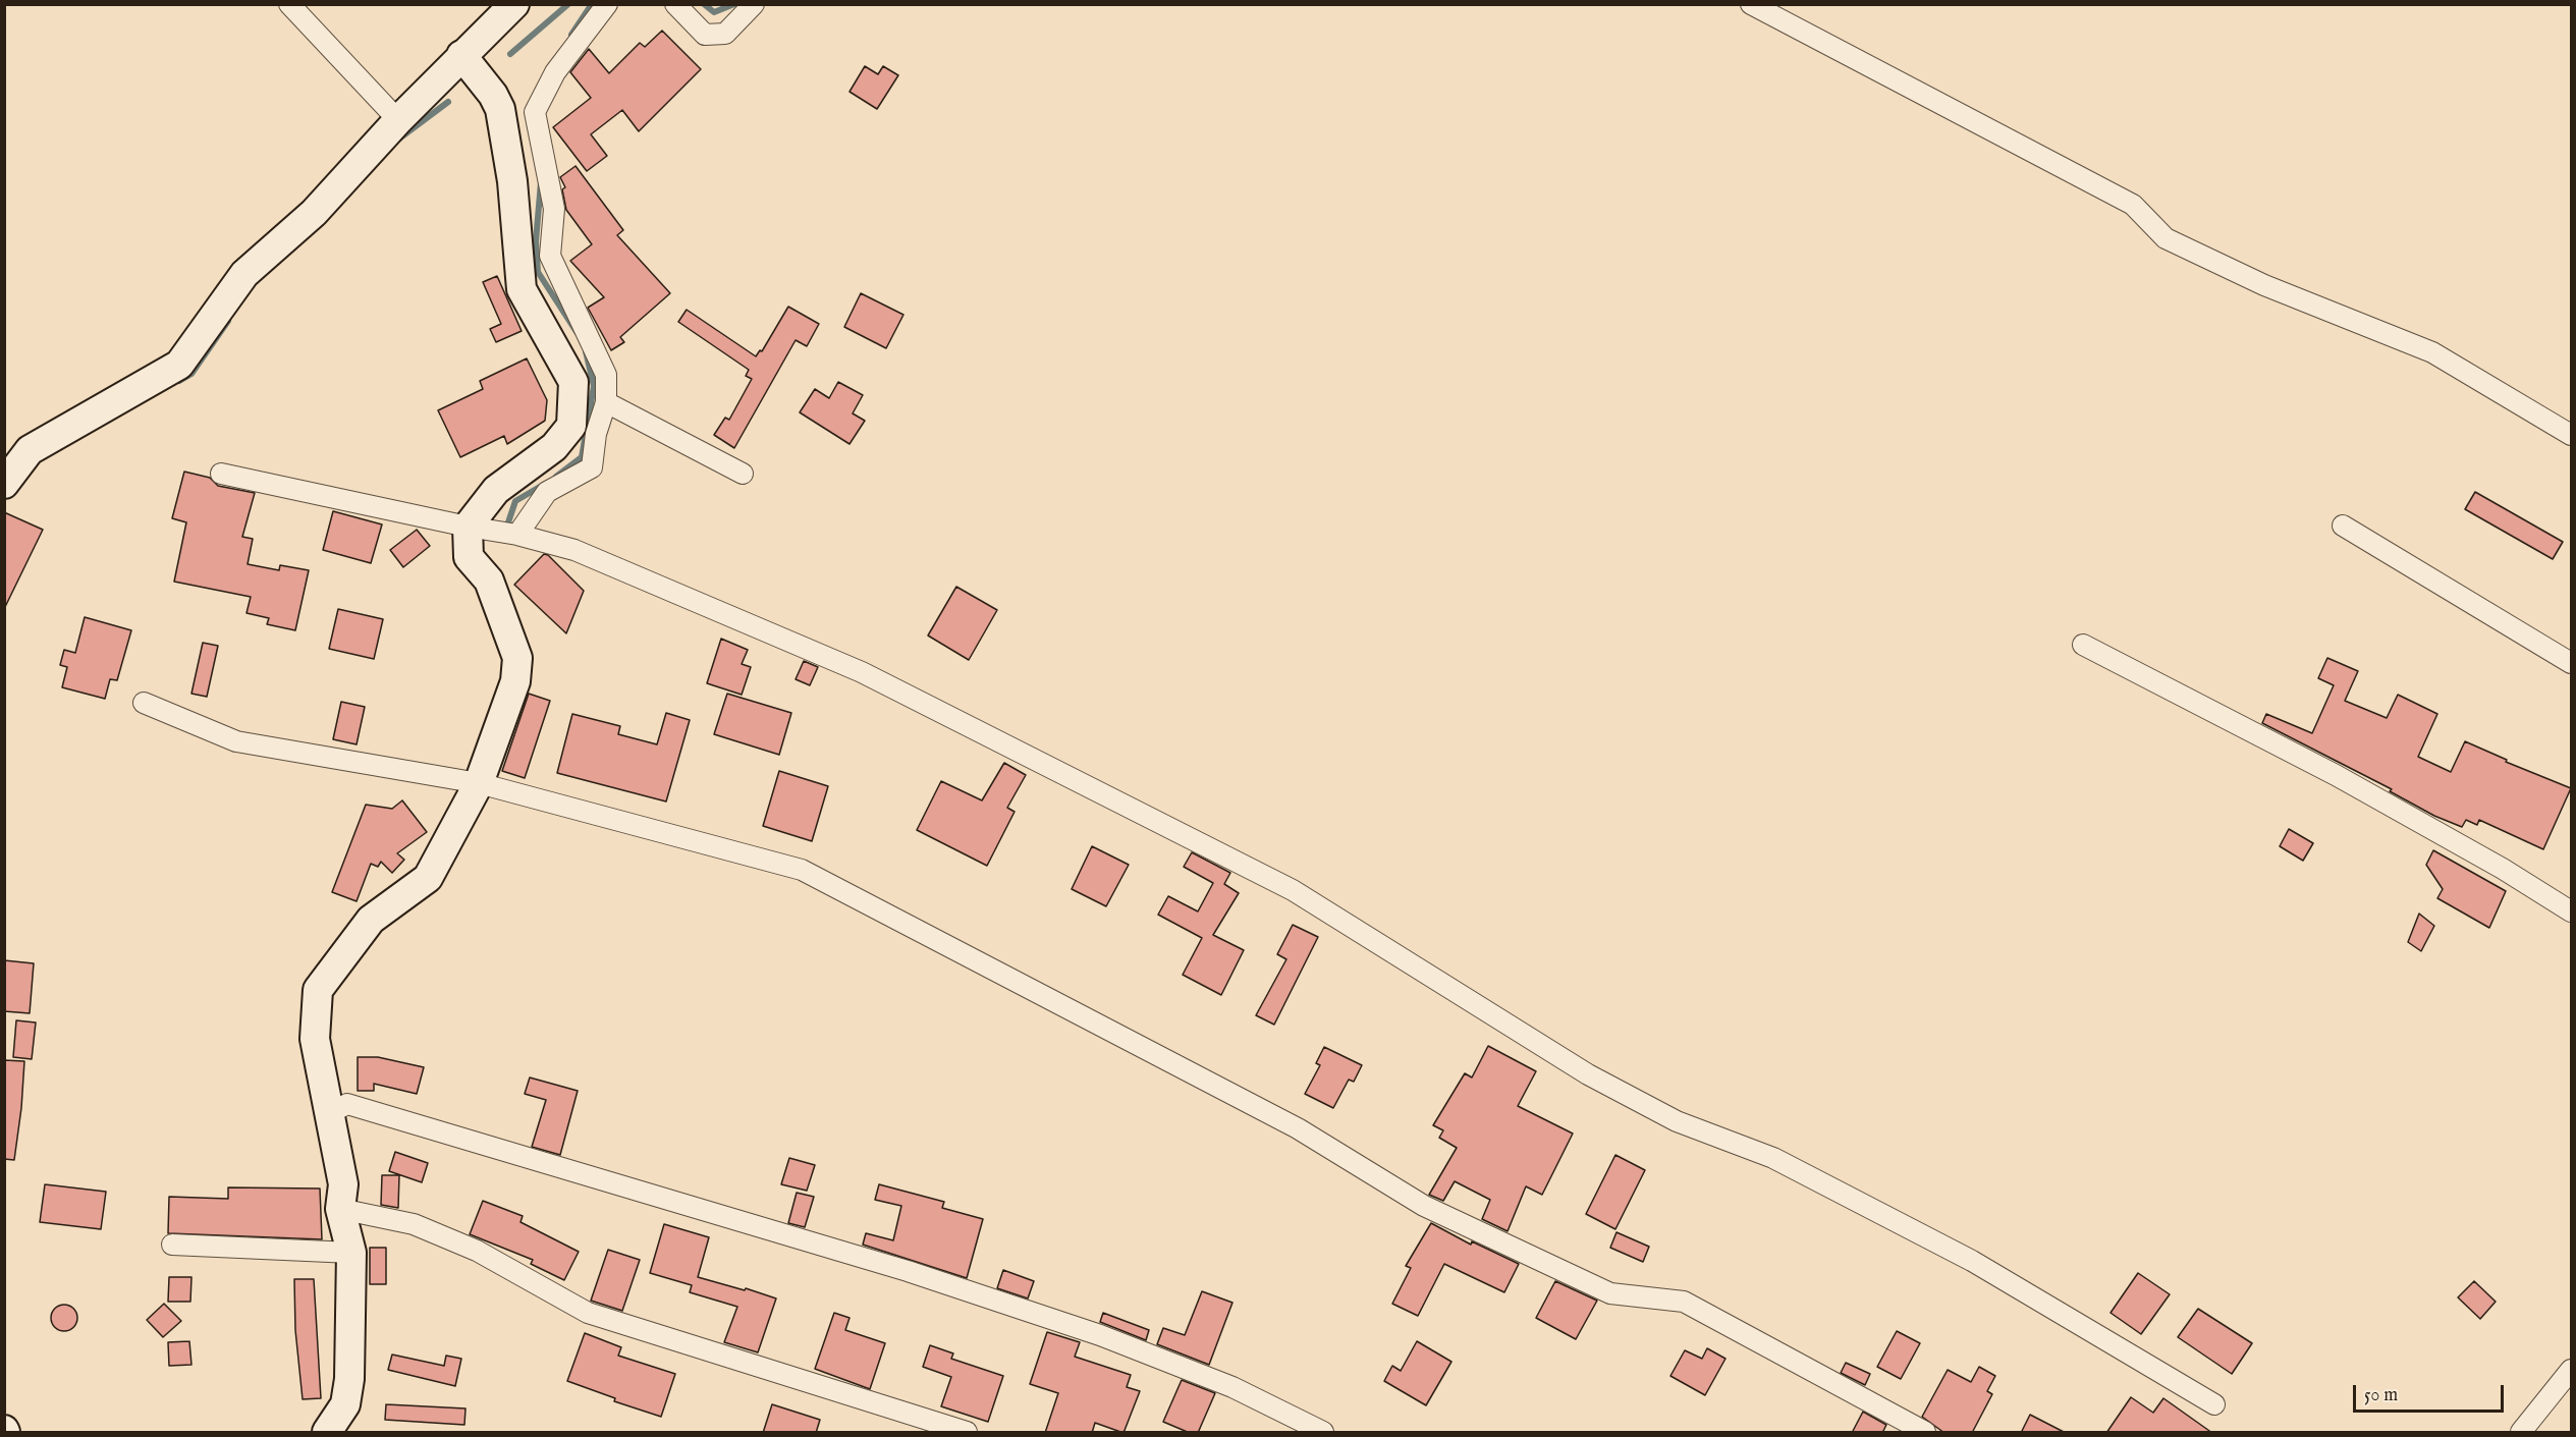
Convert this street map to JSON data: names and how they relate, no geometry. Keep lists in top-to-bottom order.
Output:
{
  "scale_bar": "50 m"
}
